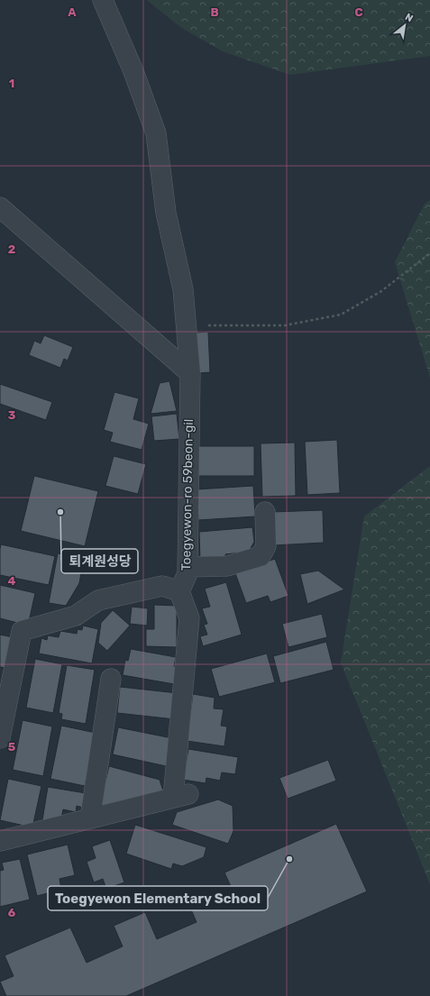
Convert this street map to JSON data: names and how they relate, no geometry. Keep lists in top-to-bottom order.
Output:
{
  "streets": {
    "street": ["Toegyewon-ro 59beon-gil"]
  },
  "places": ["퇴계원성당", "Toegyewon Elementary School"],
  "north": "top right",
  "grid": {
    "columns": ["A", "B", "C"],
    "rows": [
      "1",
      "2",
      "3",
      "4",
      "5",
      "6"
    ]
  }
}
